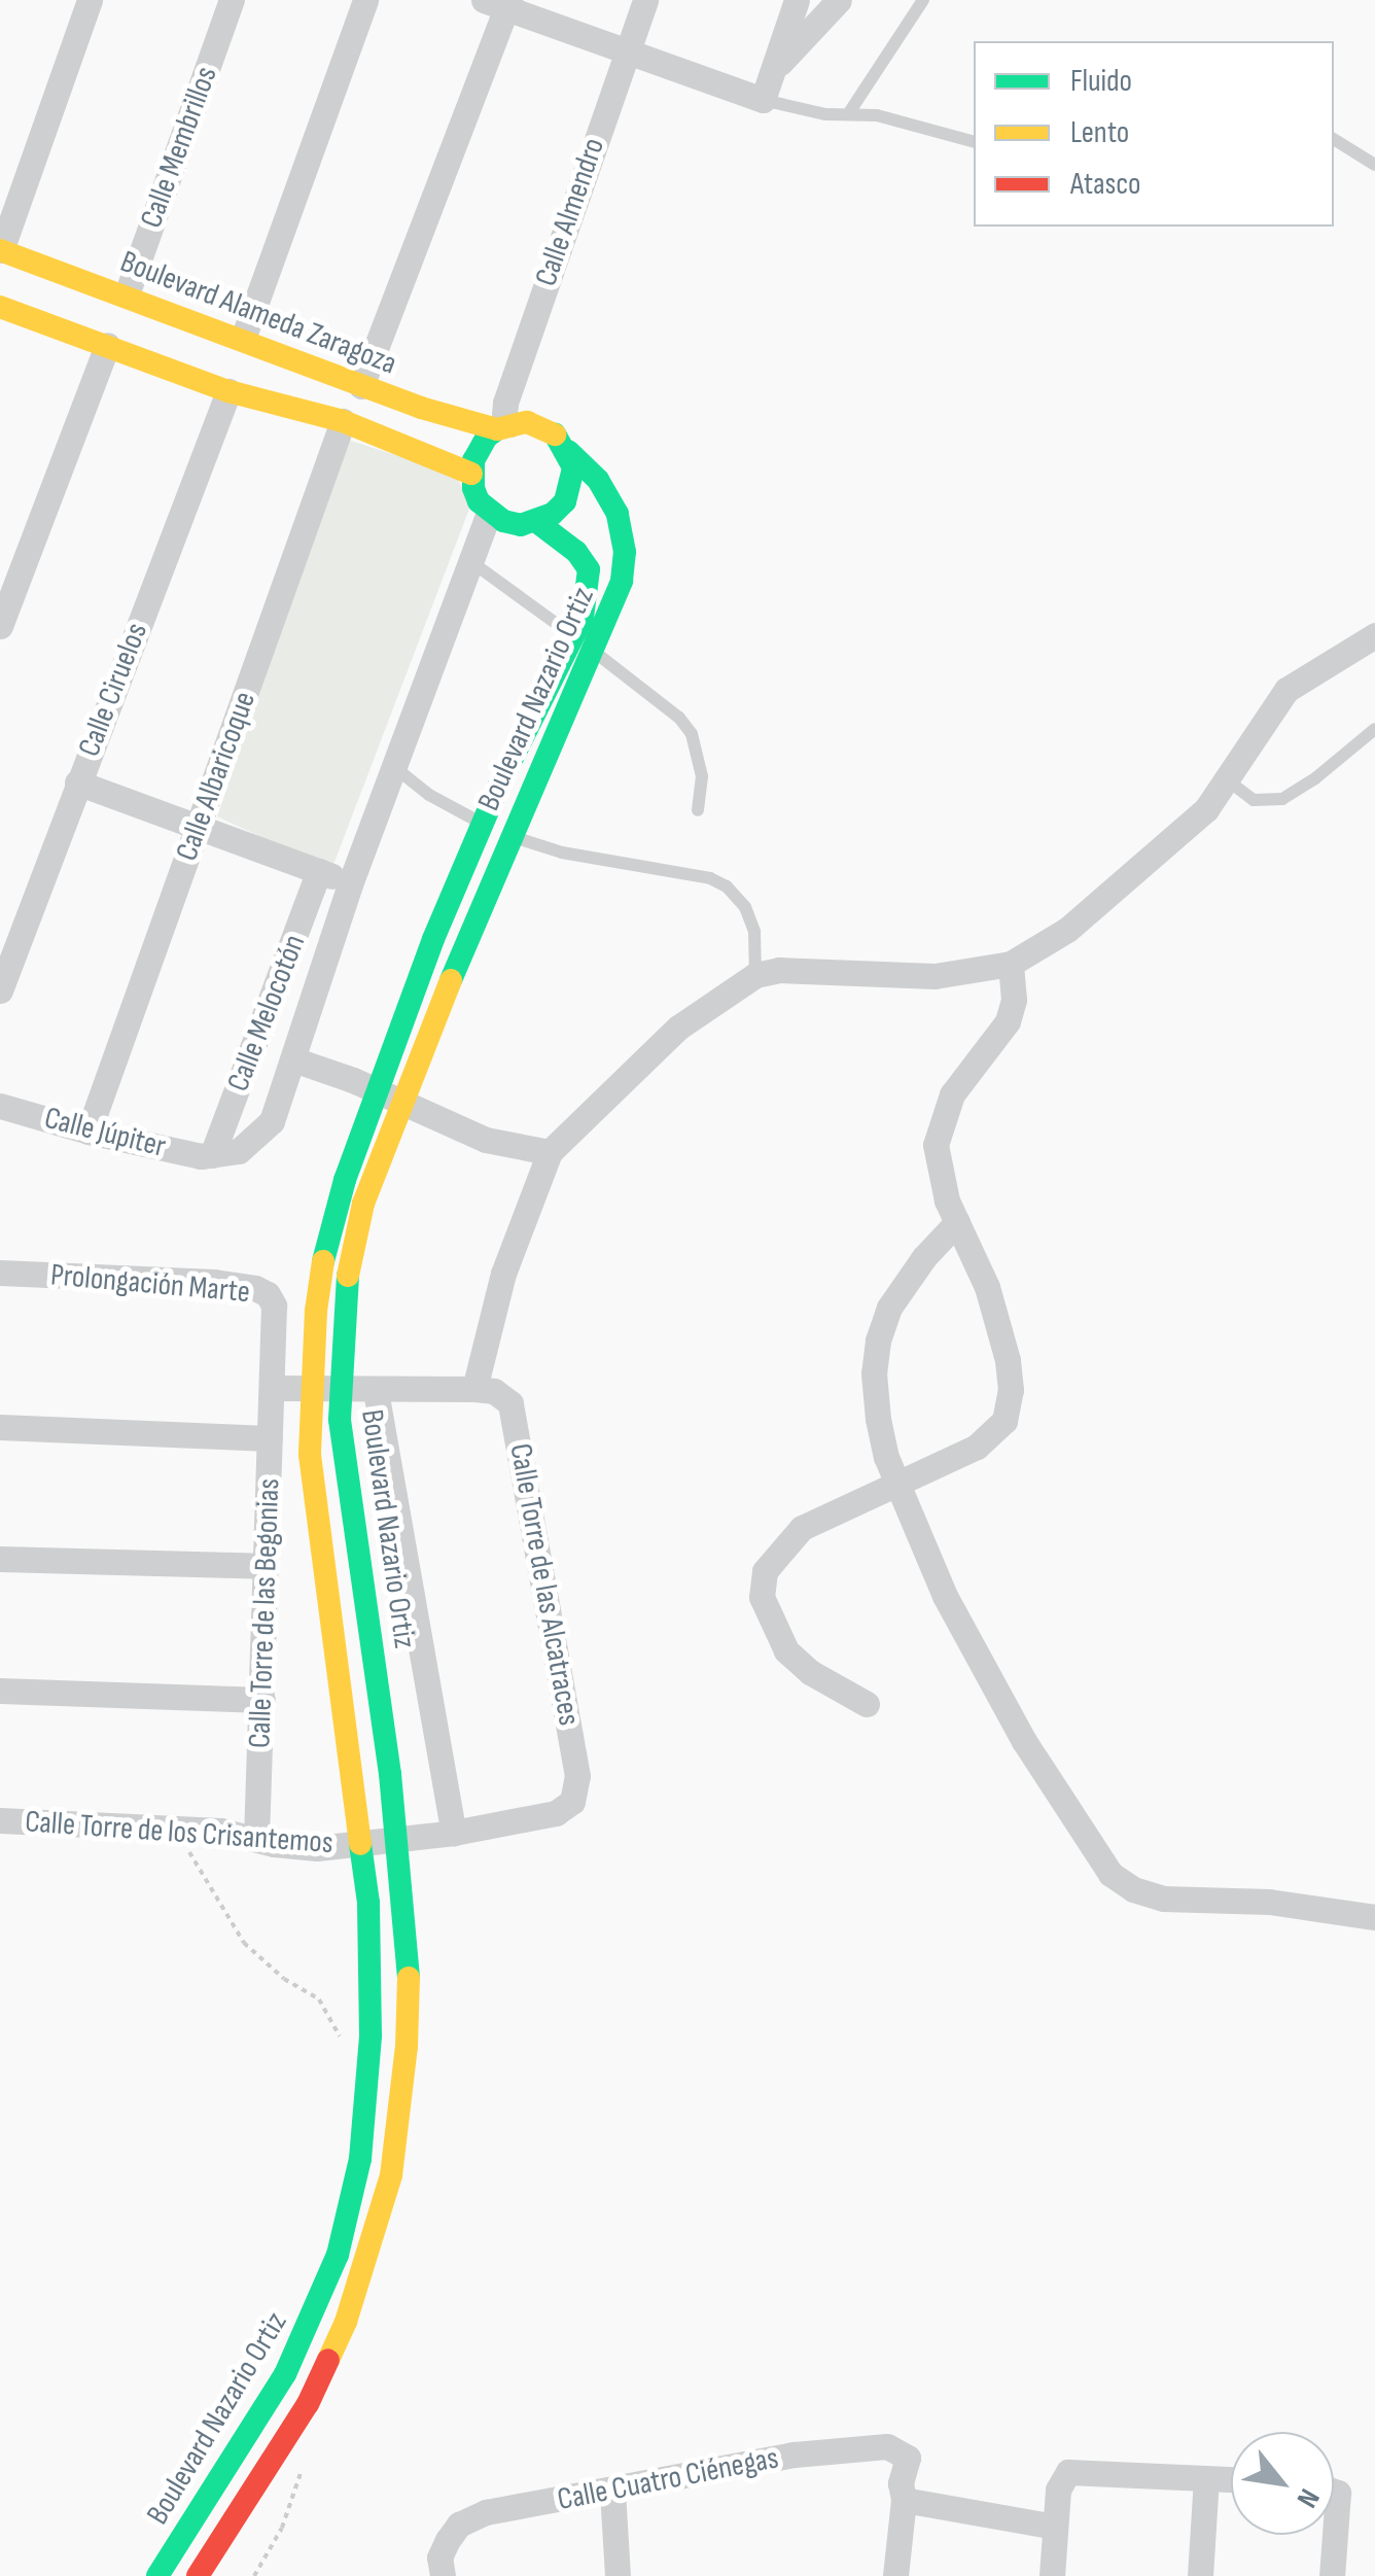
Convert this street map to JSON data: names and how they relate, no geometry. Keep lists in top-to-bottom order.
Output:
{
  "streets": {
    "main road": ["Boulevard Alameda Zaragoza", "Boulevard Nazario Ortiz"],
    "street": [
      "Calle Membrillos",
      "Calle Almendro",
      "Calle Ciruelos",
      "Calle Albaricoque",
      "Calle Melocotón",
      "Calle Júpiter",
      "Prolongación Marte",
      "Calle Torre de las Alcatraces",
      "Calle Torre de las Begonias",
      "Calle Torre de los Crisantemos",
      "Calle Cuatro Ciénegas"
    ]
  },
  "crossings": [
    ["Calle Membrillos", "Boulevard Alameda Zaragoza"],
    ["Calle Almendro", "Boulevard Alameda Zaragoza"],
    ["Calle Almendro", "Boulevard Nazario Ortiz"],
    ["Boulevard Alameda Zaragoza", "Boulevard Nazario Ortiz"],
    ["Boulevard Nazario Ortiz", "Calle Torre de los Crisantemos"],
    ["Calle Albaricoque", "Calle Júpiter"],
    ["Calle Melocotón", "Calle Júpiter"],
    ["Prolongación Marte", "Calle Torre de las Begonias"],
    ["Calle Torre de las Alcatraces", "Calle Torre de los Crisantemos"],
    ["Calle Torre de las Begonias", "Calle Torre de los Crisantemos"]
  ],
  "legend": ["Fluido", "Lento", "Atasco"],
  "north": "bottom right"
}
